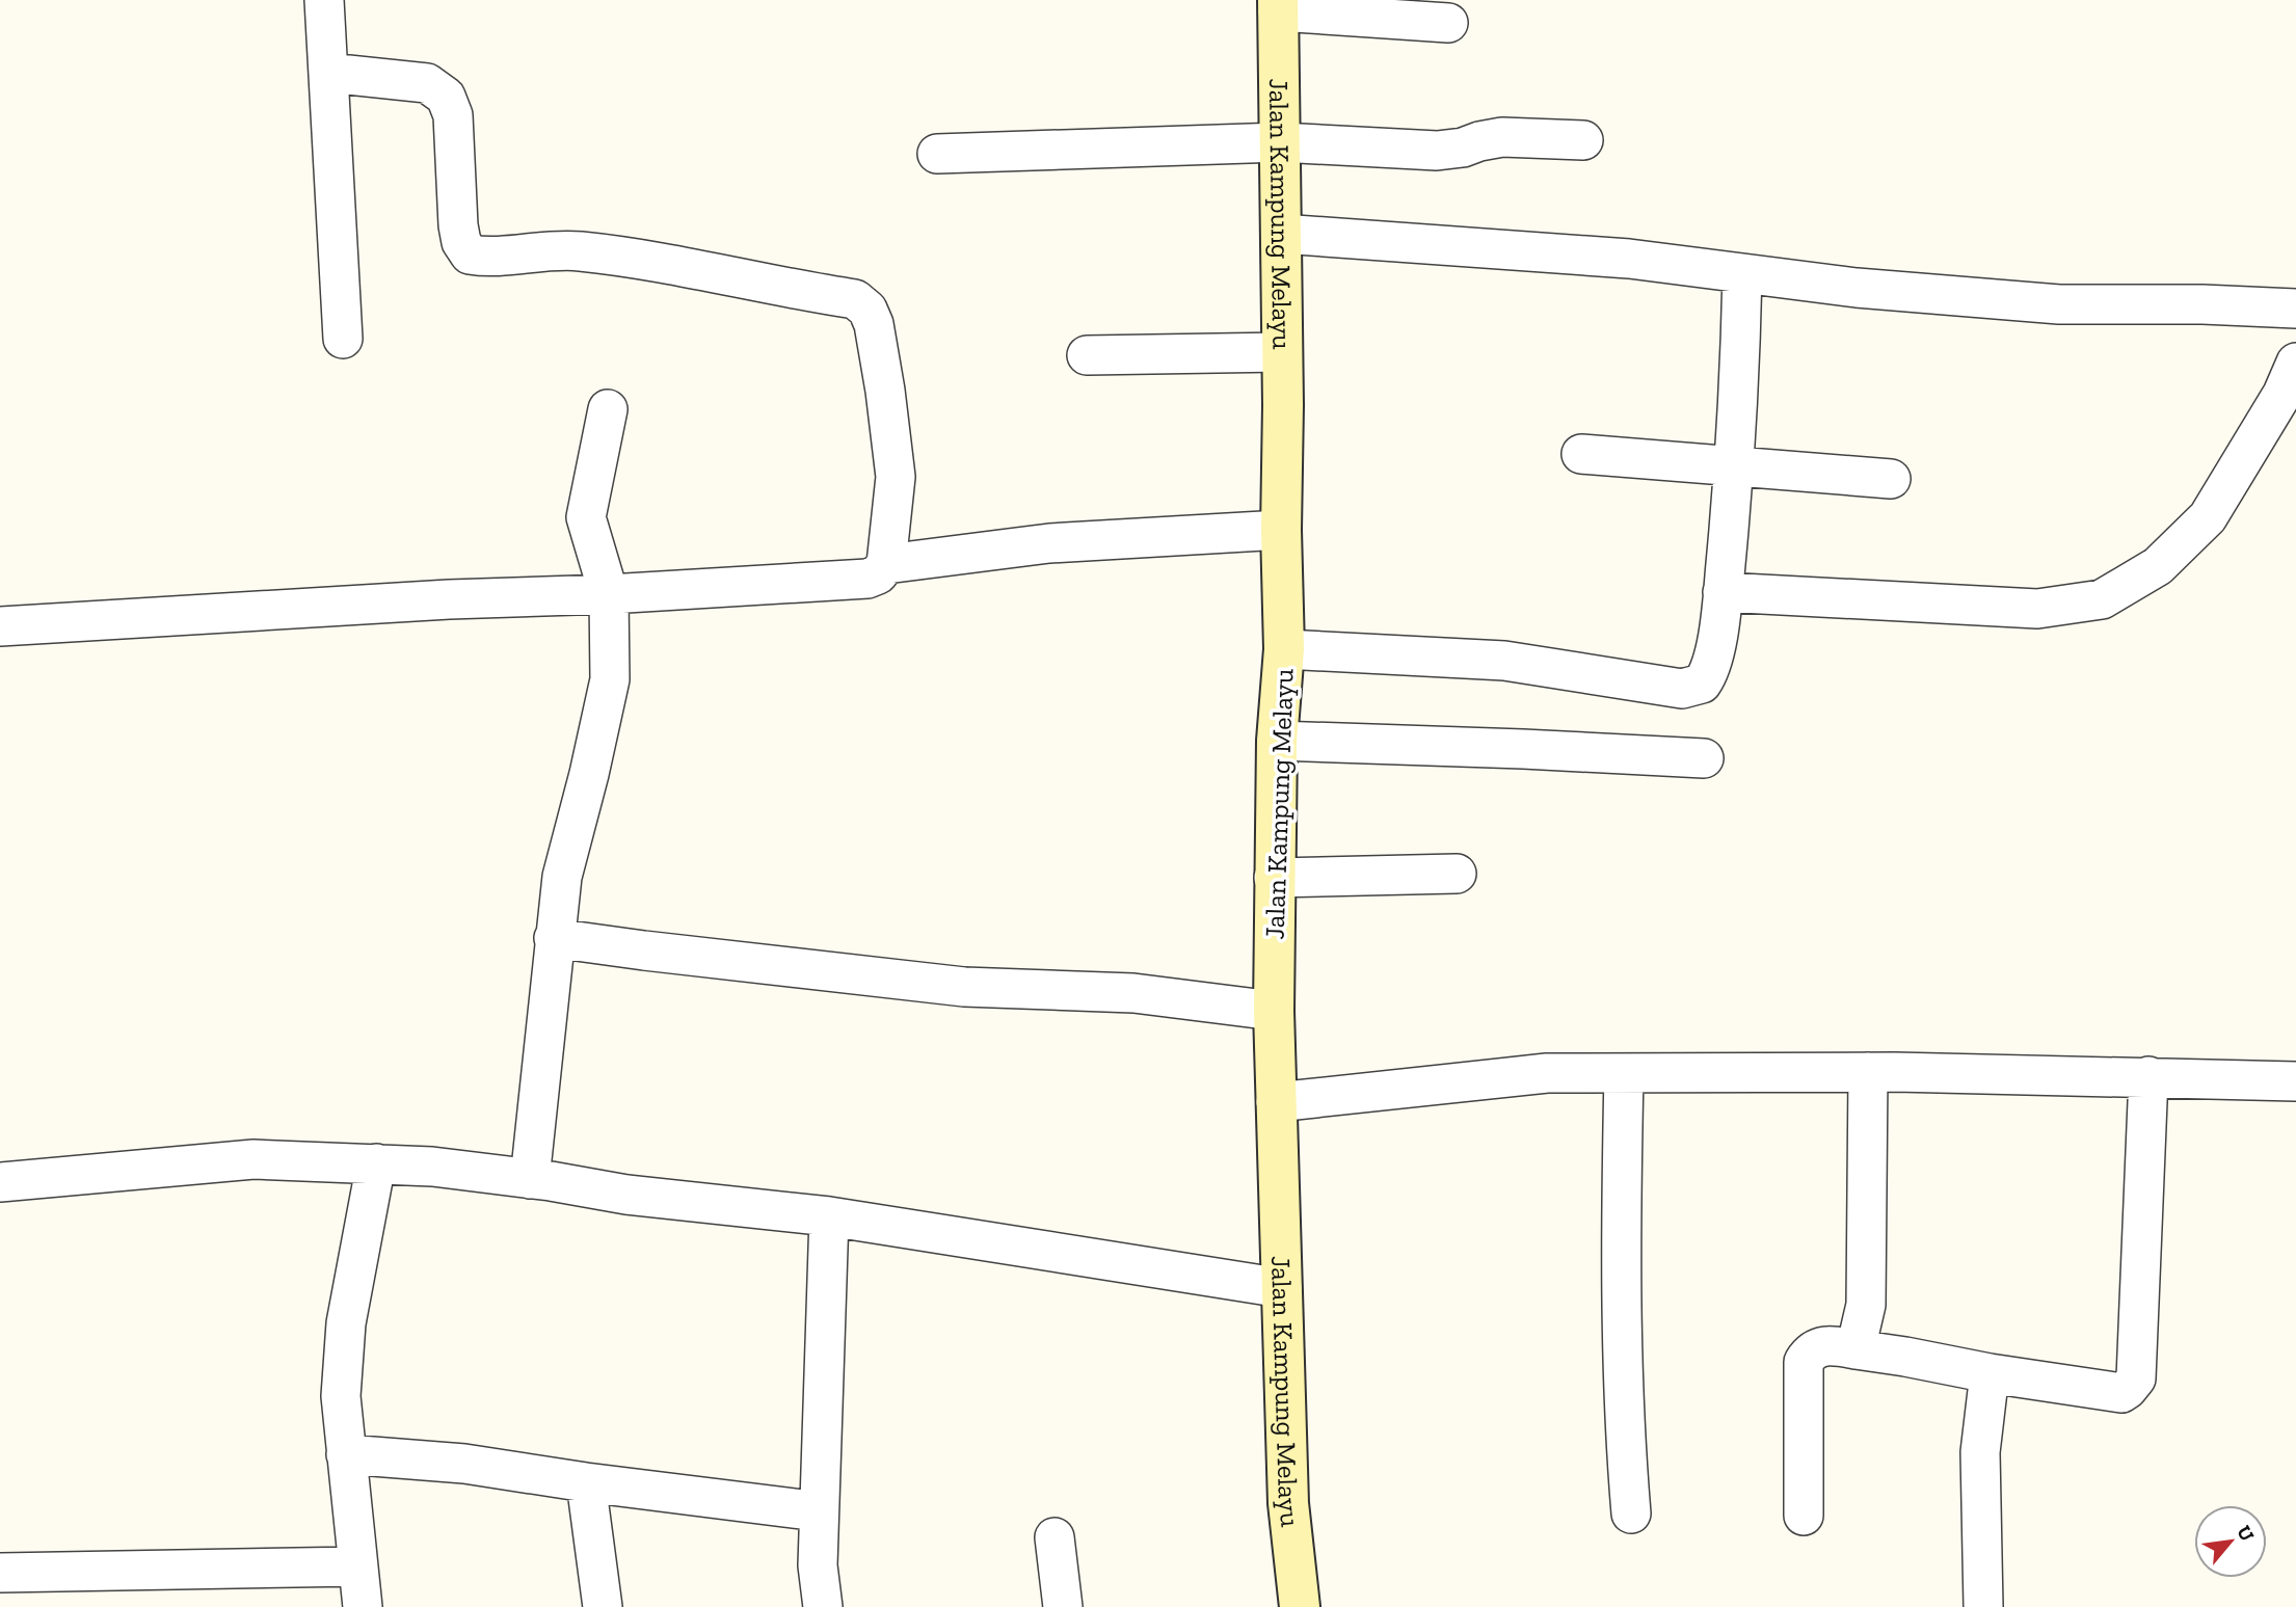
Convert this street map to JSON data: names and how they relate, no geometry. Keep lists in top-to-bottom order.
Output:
{
  "streets": {
    "main road": ["Jalan Kampung Melayu"]
  },
  "north": "top right"
}
